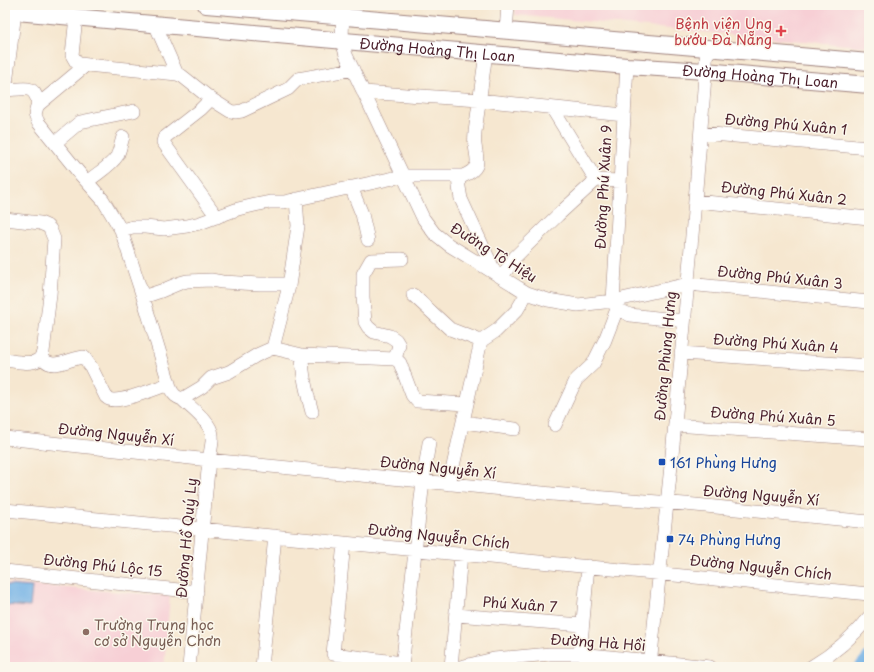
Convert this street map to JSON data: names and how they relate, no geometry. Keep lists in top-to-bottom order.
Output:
{
  "streets": {
    "main road": ["Đường Hoàng Thị Loan"],
    "street": [
      "Đường Phú Xuân 1",
      "Đường Phú Xuân 9",
      "Đường Phú Xuân 2",
      "Đường Tô Hiệu",
      "Đường Phú Xuân 3",
      "Đường Phú Xuân 4",
      "Đường Phùng Hưng",
      "Đường Phú Xuân 5",
      "Đường Nguyễn Xí",
      "Đường Nguyễn Chích",
      "Đường Hồ Quý Ly",
      "Đường Phú Lộc 15",
      "Phú Xuân 7",
      "Đường Hà Hồi"
    ]
  },
  "crossings": [
    ["Đường Hoàng Thị Loan", "Đường Phú Xuân 9"],
    ["Đường Hoàng Thị Loan", "Đường Tô Hiệu"],
    ["Đường Hoàng Thị Loan", "Đường Phùng Hưng"],
    ["Đường Phú Xuân 1", "Đường Phùng Hưng"],
    ["Đường Phú Xuân 9", "Đường Tô Hiệu"],
    ["Đường Phú Xuân 2", "Đường Phùng Hưng"],
    ["Đường Tô Hiệu", "Đường Phú Xuân 3"],
    ["Đường Tô Hiệu", "Đường Phùng Hưng"],
    ["Đường Phú Xuân 3", "Đường Phùng Hưng"],
    ["Đường Phú Xuân 4", "Đường Phùng Hưng"],
    ["Đường Phùng Hưng", "Đường Phú Xuân 5"],
    ["Đường Phùng Hưng", "Đường Nguyễn Xí"],
    ["Đường Phùng Hưng", "Đường Nguyễn Chích"],
    ["Đường Phùng Hưng", "Đường Hà Hồi"],
    ["Đường Nguyễn Xí", "Đường Hồ Quý Ly"],
    ["Đường Nguyễn Chích", "Đường Hồ Quý Ly"],
    ["Đường Hồ Quý Ly", "Đường Phú Lộc 15"]
  ],
  "places": {
    "health": ["Bệnh viện Ung bướu Đà Nẵng"],
    "transit": ["161 Phùng Hưng", "74 Phùng Hưng"],
    "other": ["Trường Trung học cơ sở Nguyễn Chơn"]
  }
}
